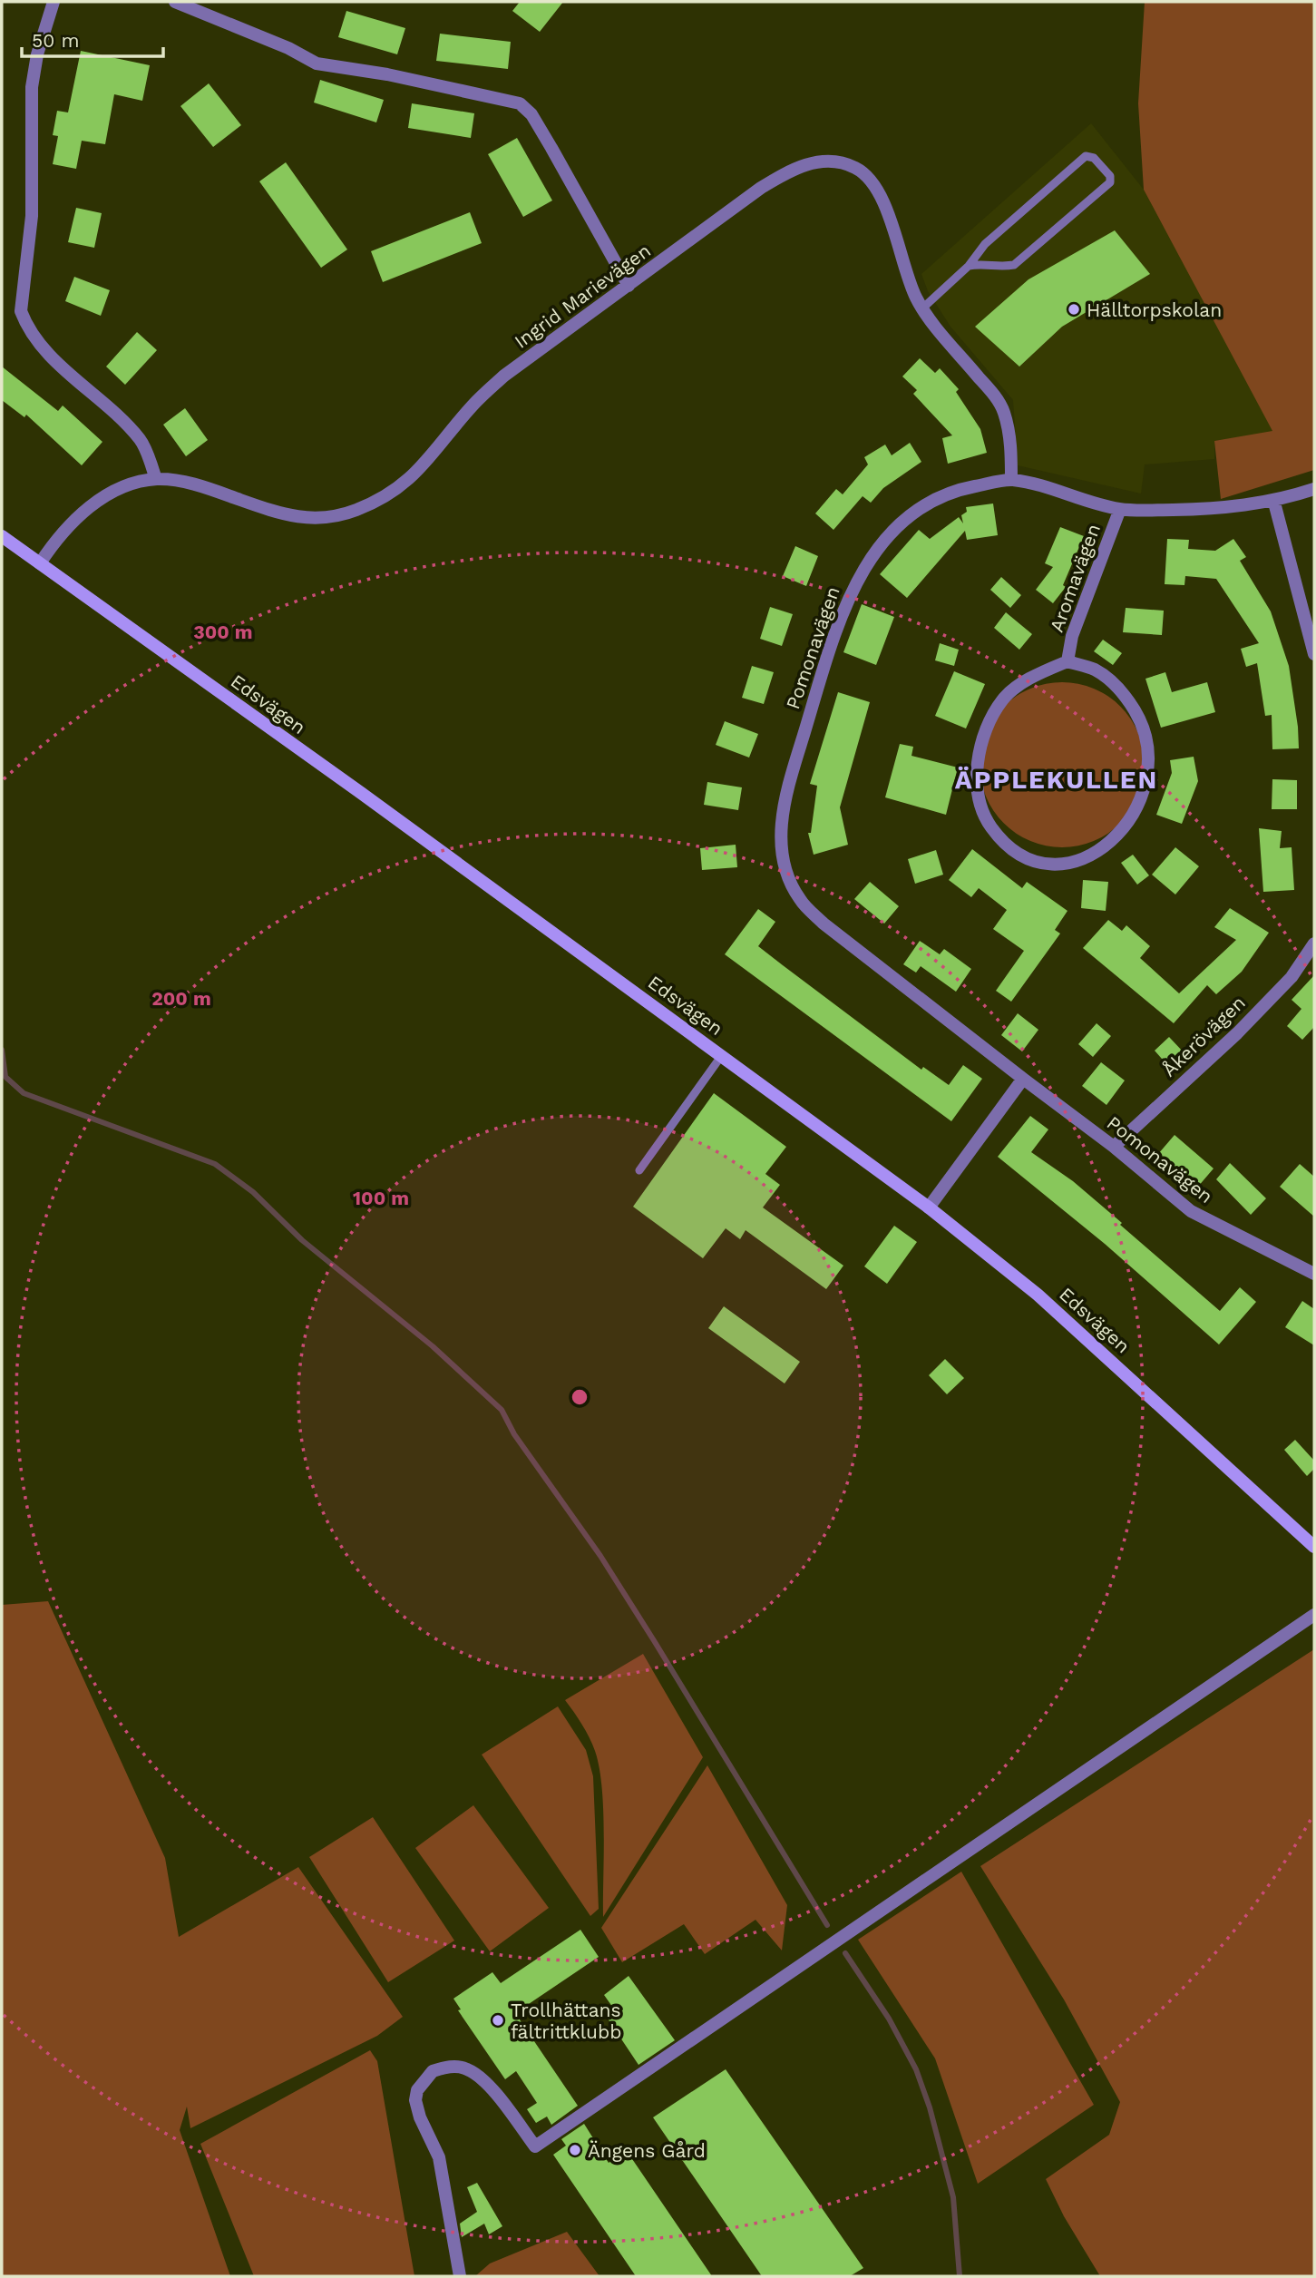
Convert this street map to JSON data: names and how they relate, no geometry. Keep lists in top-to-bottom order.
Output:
{
  "streets": {
    "street": [
      "Ingrid Marievägen",
      "Aromavägen",
      "Pomonavägen",
      "Edsvägen",
      "Åkerövägen"
    ]
  },
  "crossings": [
    ["Ingrid Marievägen", "Pomonavägen"],
    ["Ingrid Marievägen", "Edsvägen"],
    ["Aromavägen", "Pomonavägen"],
    ["Pomonavägen", "Åkerövägen"]
  ],
  "districts": ["ÄPPLEKULLEN"],
  "places": ["Hälltorpskolan", "Trollhättans fältrittklubb", "Ängens Gård"],
  "scale_bar": "50 m",
  "rings": ["300 m", "200 m", "100 m"]
}
